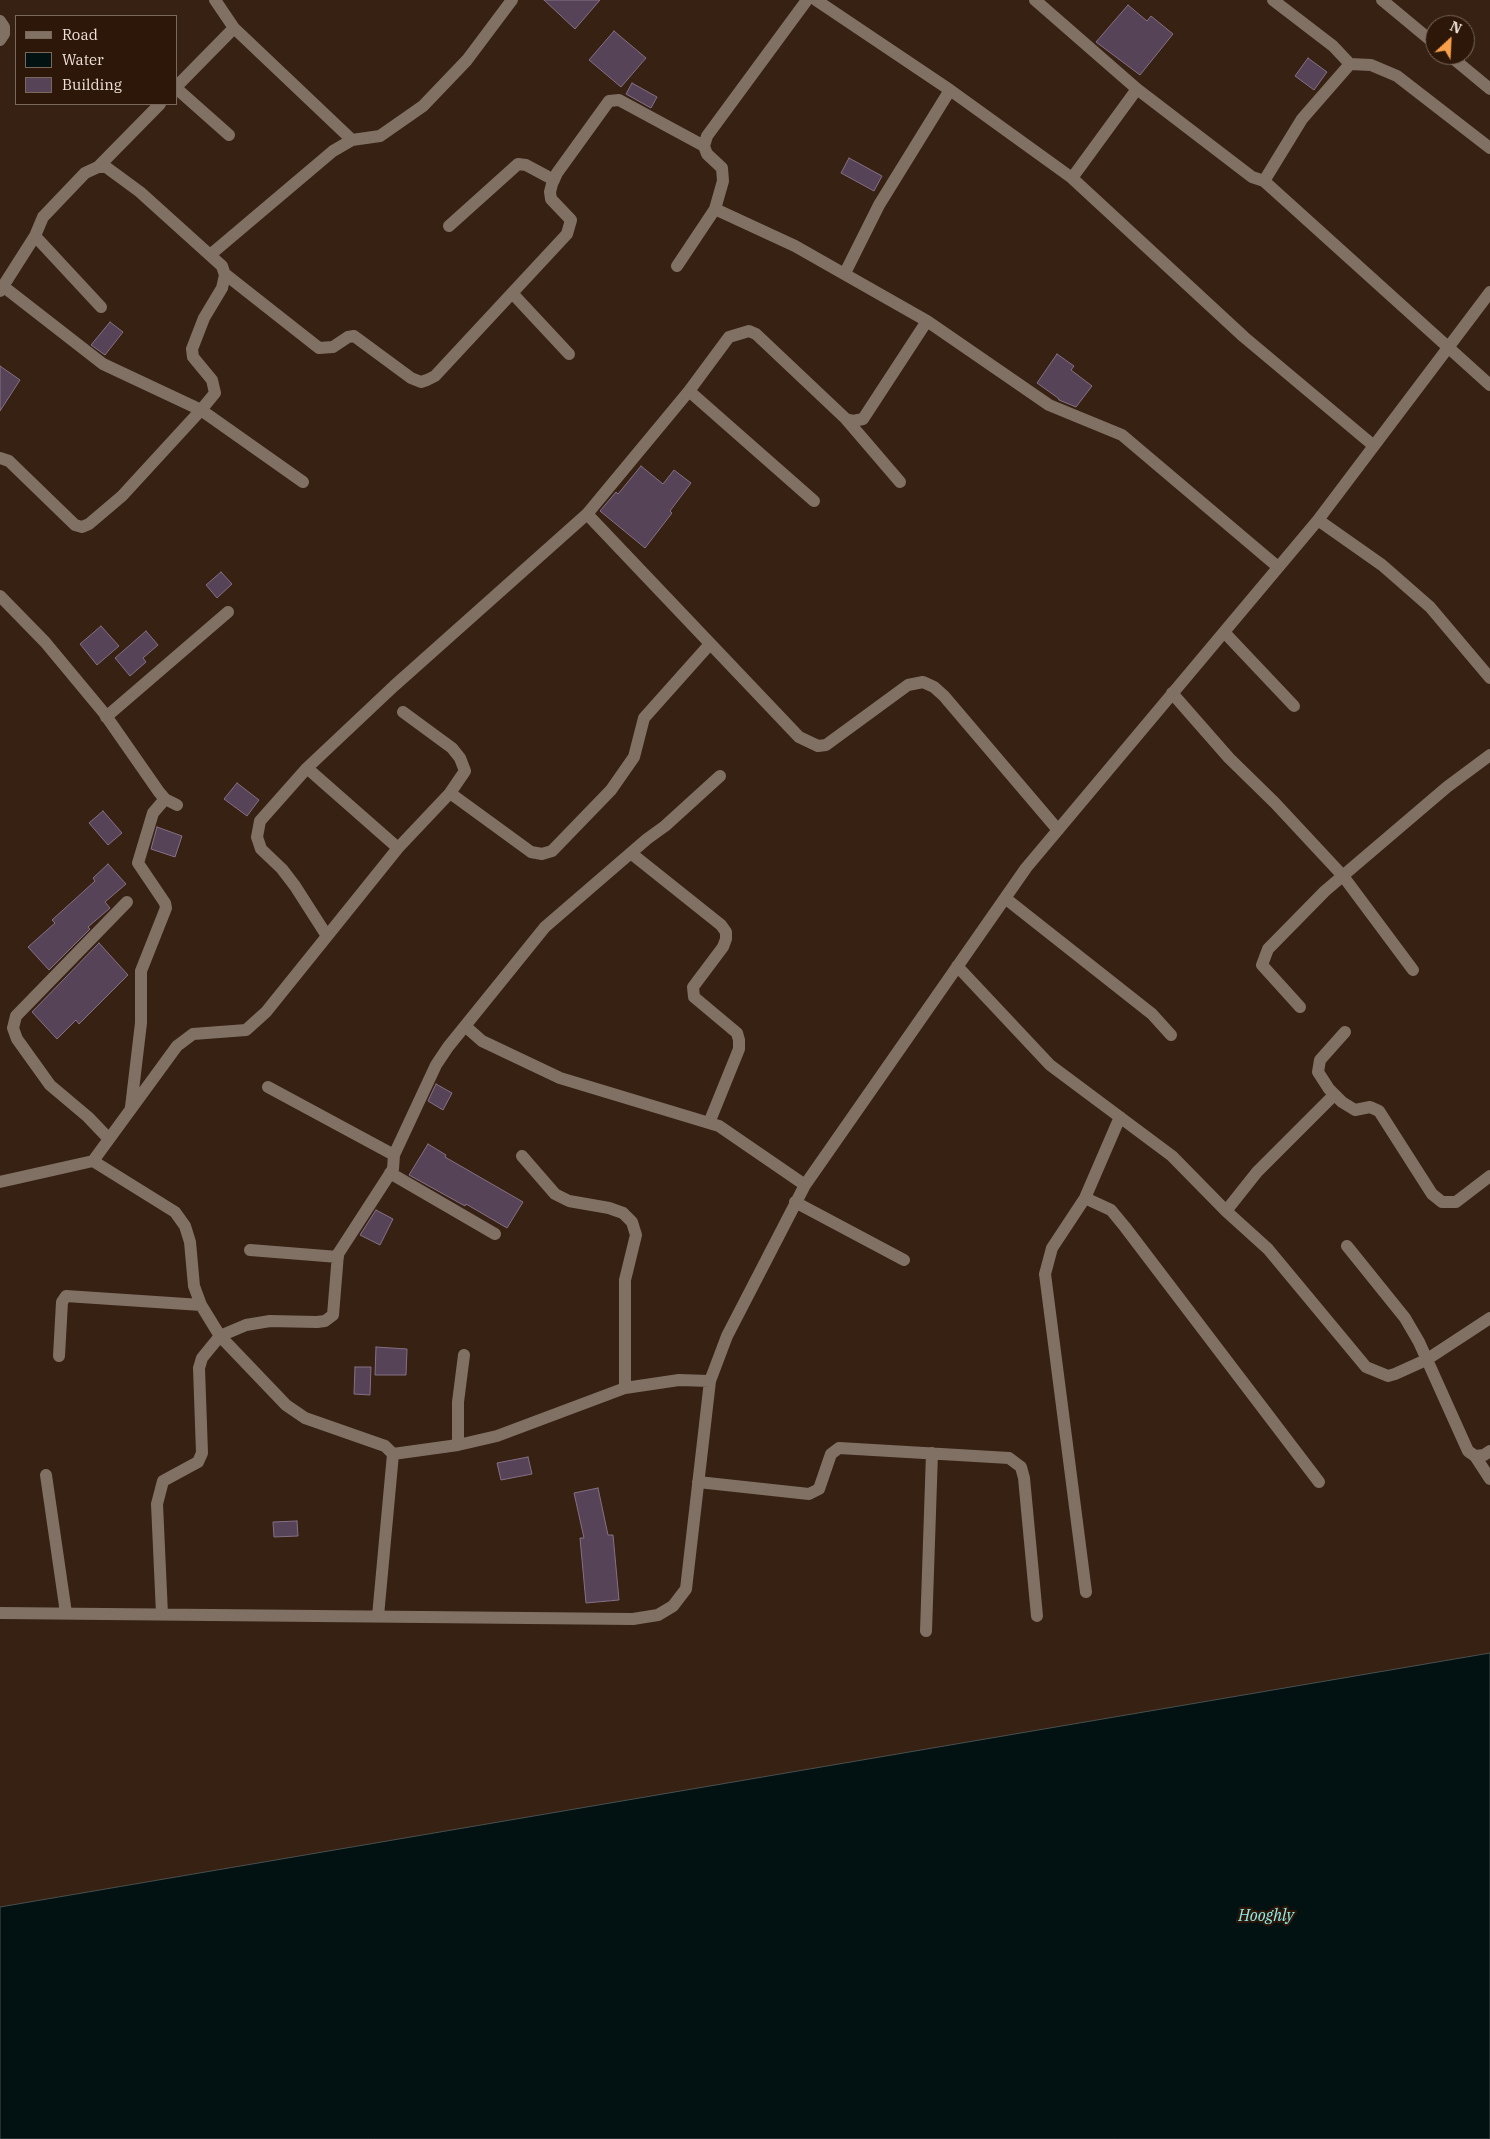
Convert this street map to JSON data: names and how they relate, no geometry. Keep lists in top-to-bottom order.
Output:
{
  "water": ["Hooghly"],
  "legend": ["Road", "Water", "Building"],
  "north": "top right"
}
